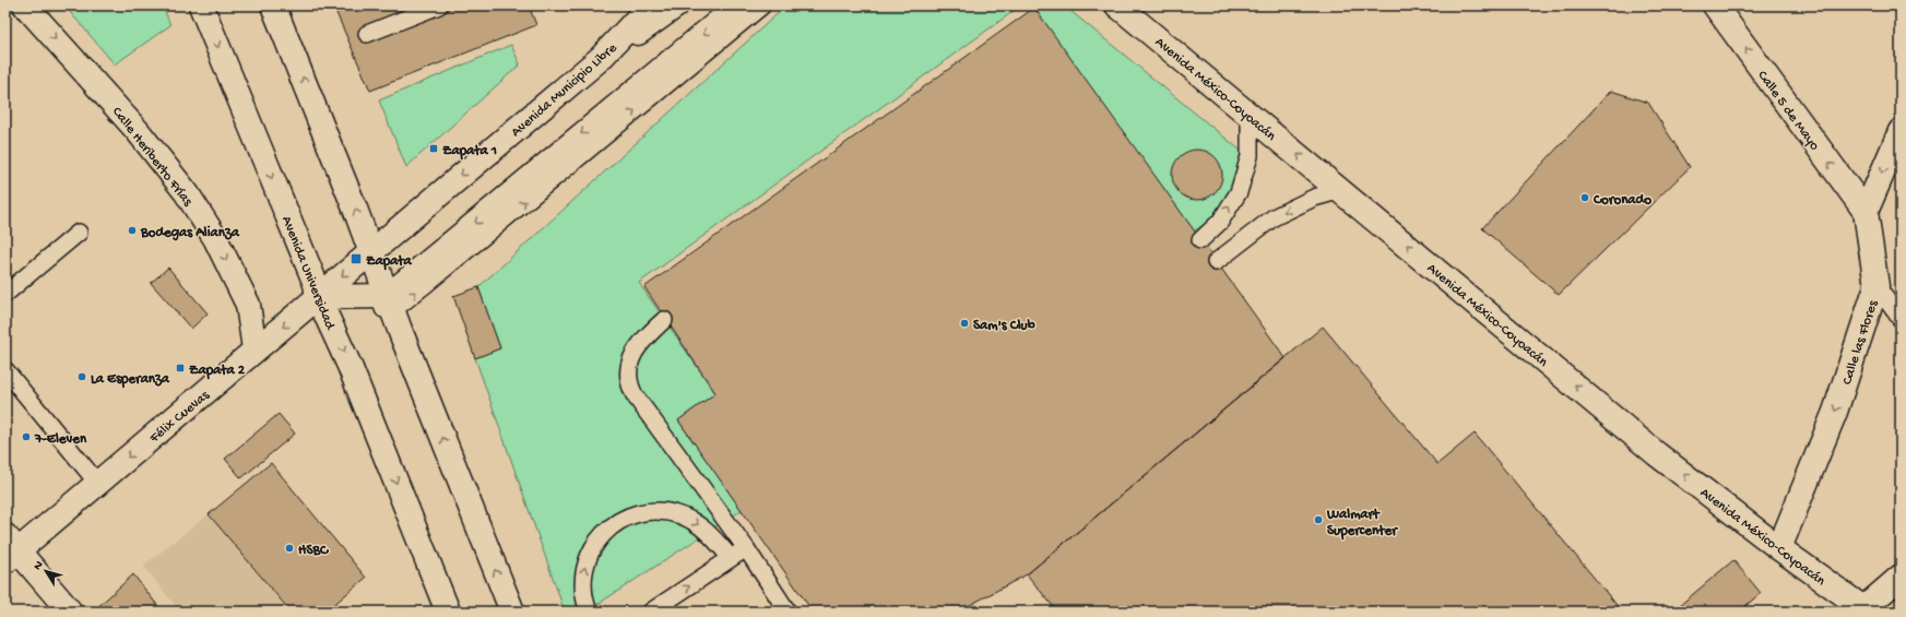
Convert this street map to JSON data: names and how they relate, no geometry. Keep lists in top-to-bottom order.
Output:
{
  "streets": {
    "main road": [
      "Avenida México-Coyoacán",
      "Avenida Municipio Libre",
      "Calle 5 de Mayo",
      "Calle Heriberto Frías",
      "Avenida Universidad",
      "Calle las Flores",
      "Félix Cuevas"
    ]
  },
  "crossings": [
    ["Avenida México-Coyoacán", "Calle las Flores"],
    ["Avenida Municipio Libre", "Félix Cuevas"],
    ["Calle 5 de Mayo", "Calle las Flores"],
    ["Calle Heriberto Frías", "Félix Cuevas"],
    ["Avenida Universidad", "Félix Cuevas"]
  ],
  "one_way": [
    "Avenida México-Coyoacán",
    "Calle 5 de Mayo",
    "Calle las Flores",
    "Félix Cuevas"
  ],
  "places": {
    "transit": ["Zapata 1", "Zapata", "Zapata 2"],
    "other": [
      "Coronado",
      "Bodegas Alianza",
      "Sam's Club",
      "La Esperanza",
      "7-Eleven",
      "Walmart Supercenter",
      "HSBC"
    ]
  },
  "north": "top left"
}
